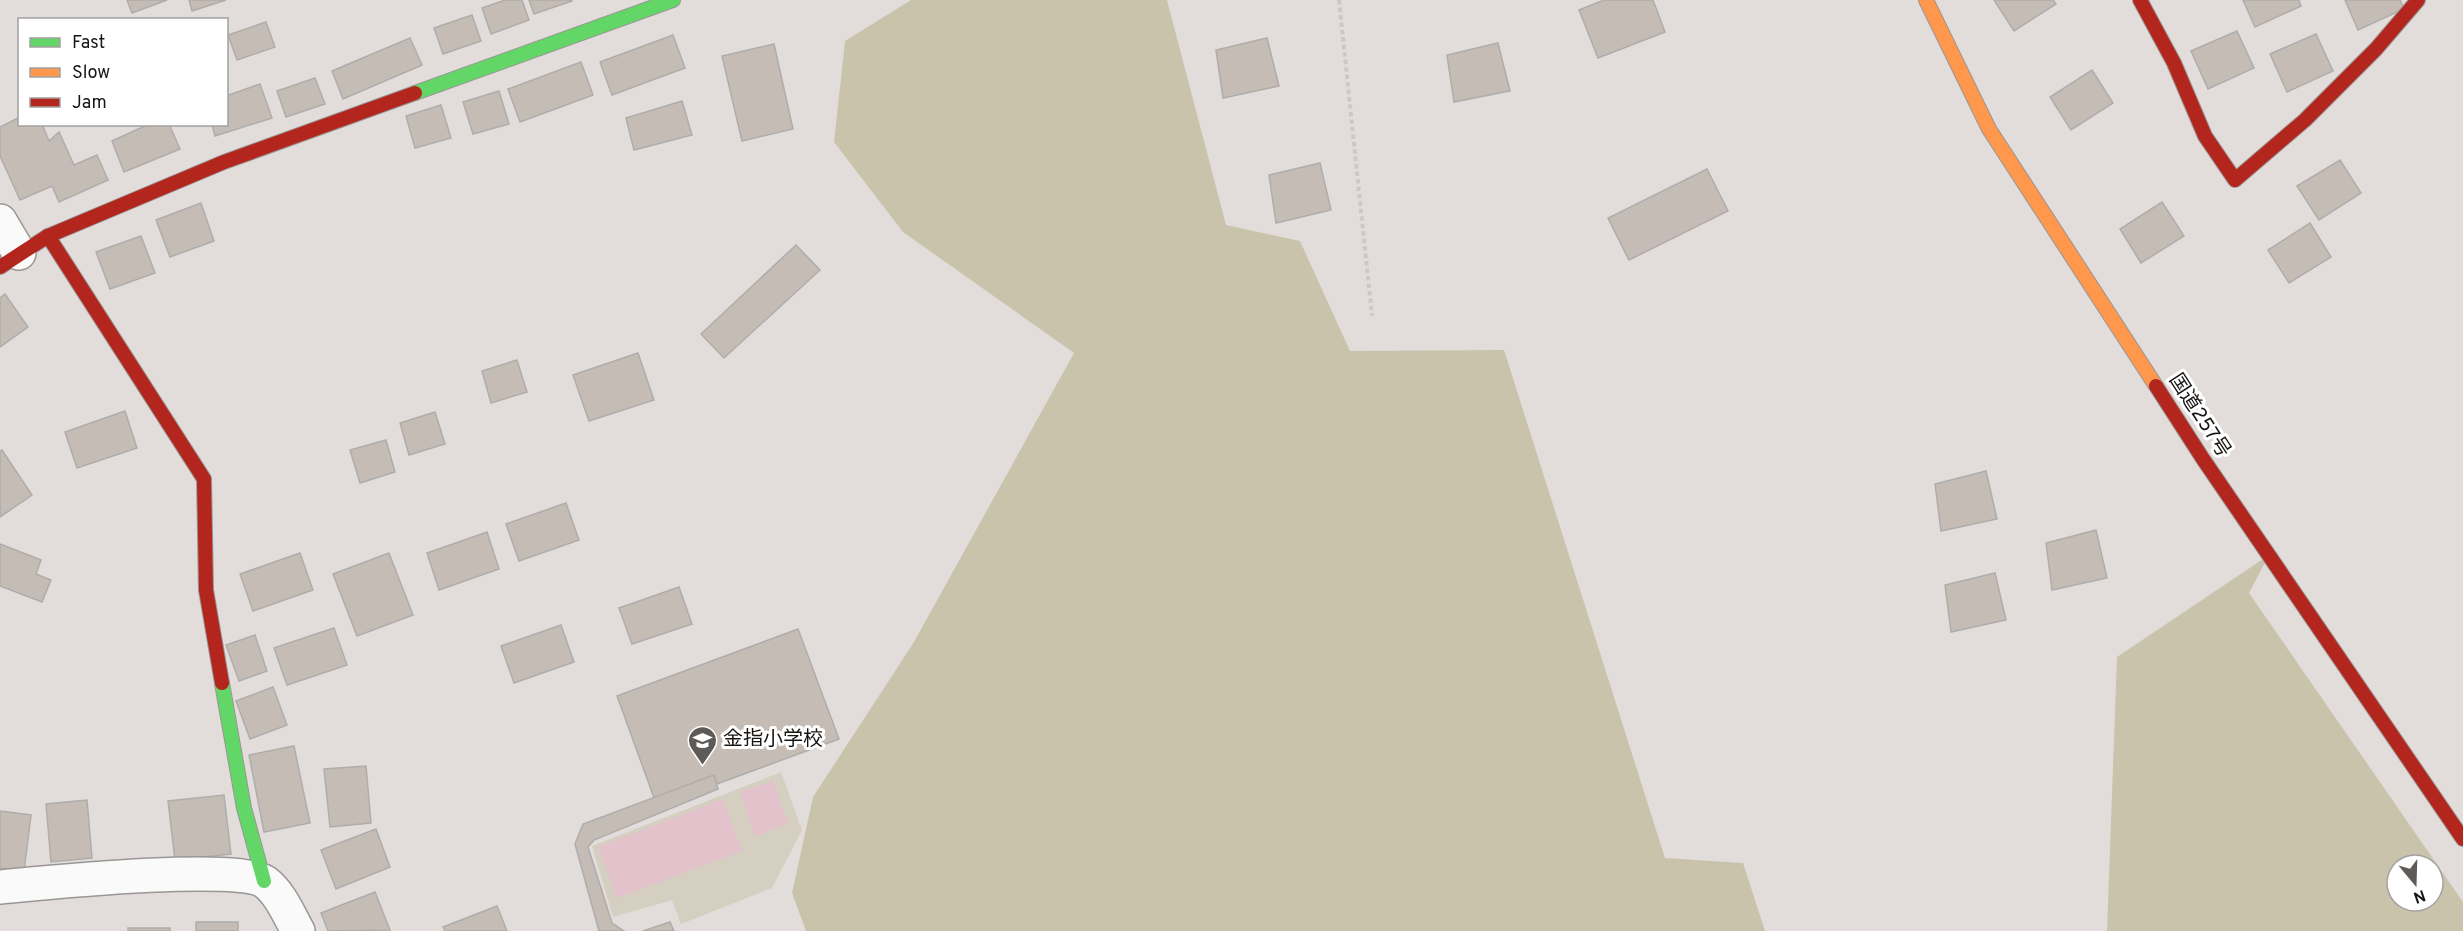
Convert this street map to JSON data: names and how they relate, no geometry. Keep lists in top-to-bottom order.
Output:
{
  "streets": {
    "main road": ["国道257号"]
  },
  "places": {
    "school or university": ["金指小学校"]
  },
  "legend": ["Fast", "Slow", "Jam"],
  "north": "bottom"
}
